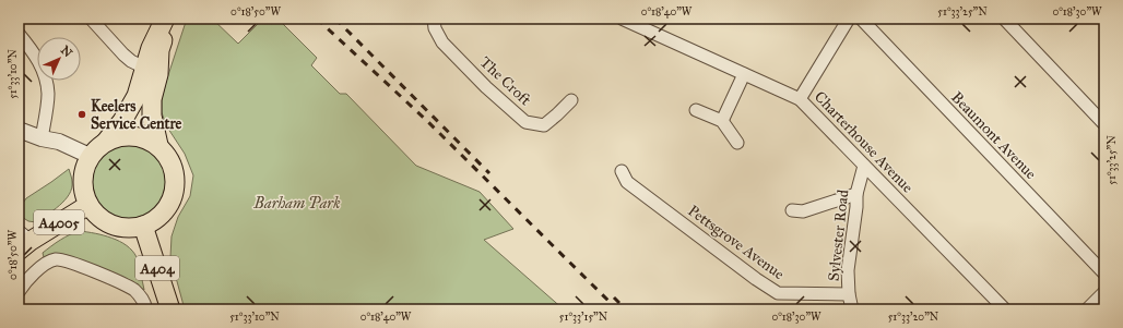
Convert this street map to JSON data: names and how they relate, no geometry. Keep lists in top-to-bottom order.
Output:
{
  "streets": {
    "main road": ["A4005", "A404"],
    "street": [
      "The Croft",
      "Beaumont Avenue",
      "Charterhouse Avenue",
      "Sylvester Road",
      "Pettsgrove Avenue"
    ]
  },
  "crossings": [
    ["Charterhouse Avenue", "Sylvester Road"],
    ["A4005", "A404"],
    ["Sylvester Road", "Pettsgrove Avenue"]
  ],
  "parks": ["Barham Park"],
  "places": ["Keelers Service Centre"],
  "north": "top right",
  "coordinates": [
    "0°18'50\"W",
    "0°18'40\"W",
    "51°33'25\"N",
    "0°18'30\"W",
    "51°33'10\"N",
    "51°33'15\"N",
    "51°33'20\"N"
  ]
}
